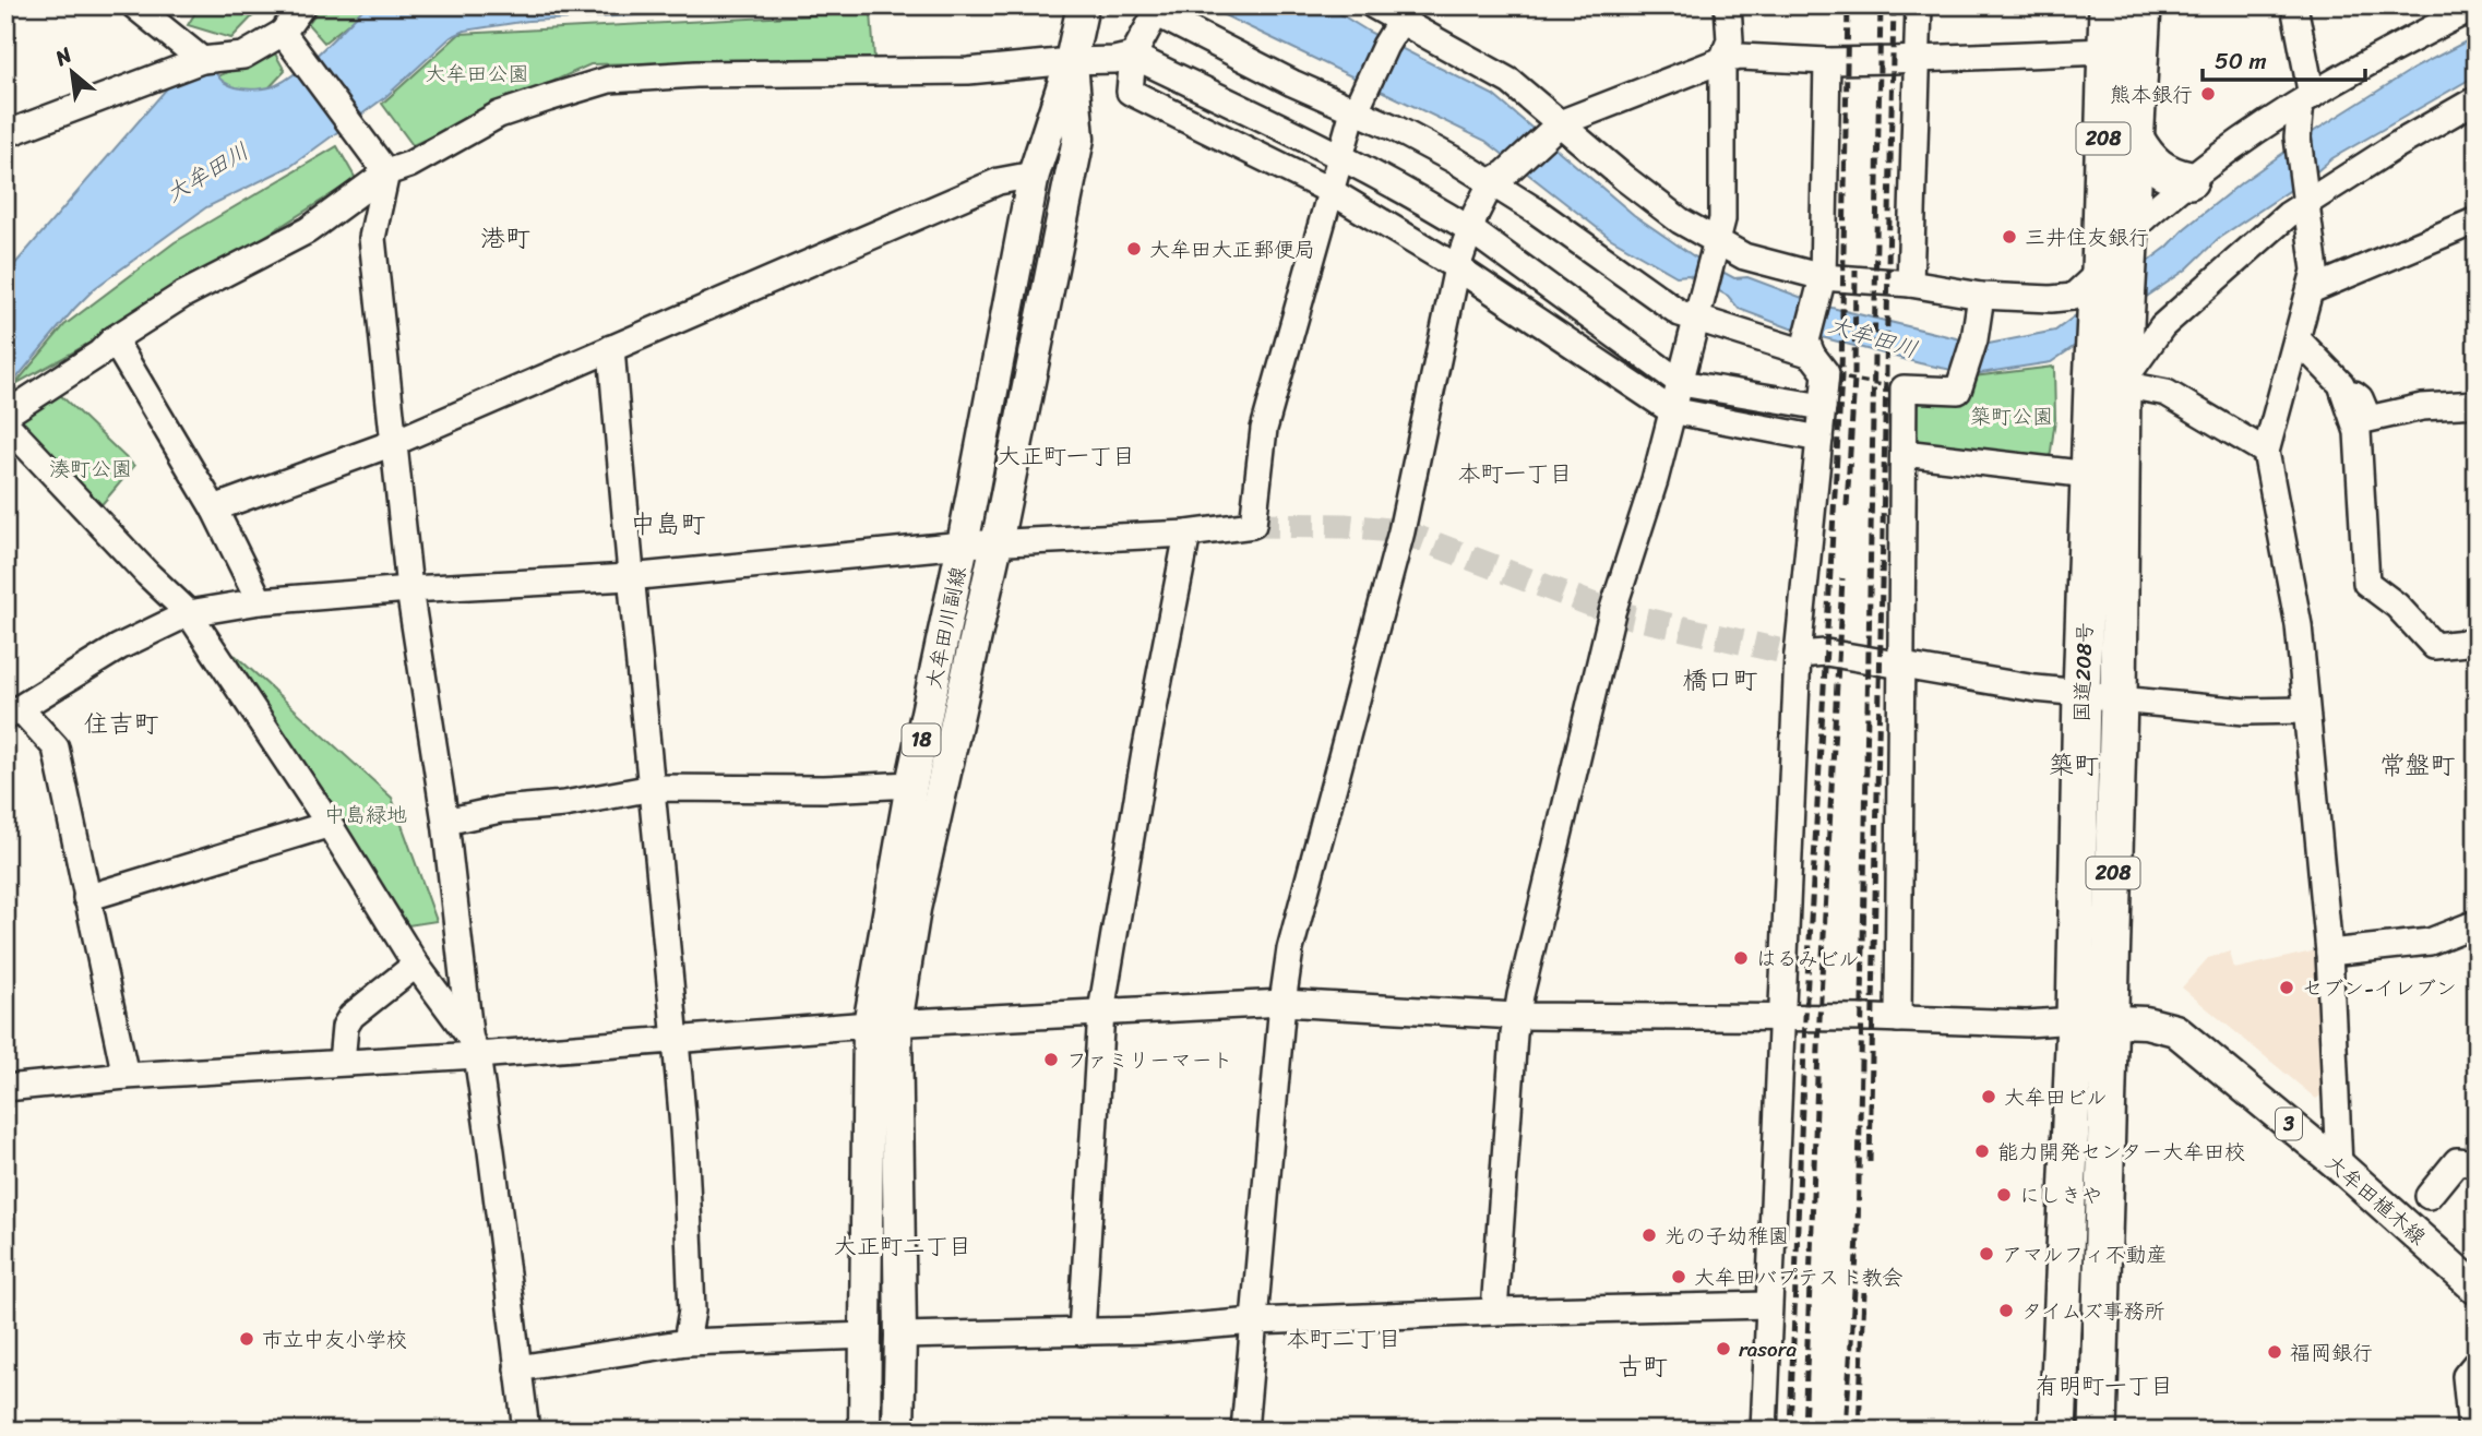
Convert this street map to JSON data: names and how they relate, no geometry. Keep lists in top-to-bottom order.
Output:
{
  "streets": {
    "highway": ["208", "国道208号"],
    "main road": [
      "大牟田川副線",
      "18",
      "3",
      "大牟田植木線"
    ]
  },
  "crossings": [
    ["国道208号", "大牟田植木線"]
  ],
  "districts": [
    "港町",
    "大正町一丁目",
    "本町一丁目",
    "中島町",
    "橋口町",
    "住吉町",
    "築町",
    "常盤町",
    "大正町二丁目",
    "本町二丁目",
    "古町",
    "有明町一丁目"
  ],
  "water": ["大牟田川"],
  "parks": [
    "大牟田公園",
    "築町公園",
    "湊町公園",
    "中島緑地"
  ],
  "places": [
    "熊本銀行",
    "三井住友銀行",
    "大牟田大正郵便局",
    "はるみビル",
    "セブン-イレブン",
    "ファミリーマート",
    "大牟田ビル",
    "能力開発センター大牟田校",
    "にしきや",
    "光の子幼稚園",
    "アマルフィ不動産",
    "大牟田バプテスト教会",
    "タイムズ事務所",
    "市立中友小学校",
    "rasora",
    "福岡銀行"
  ],
  "scale_bar": "50 m",
  "north": "top left"
}
